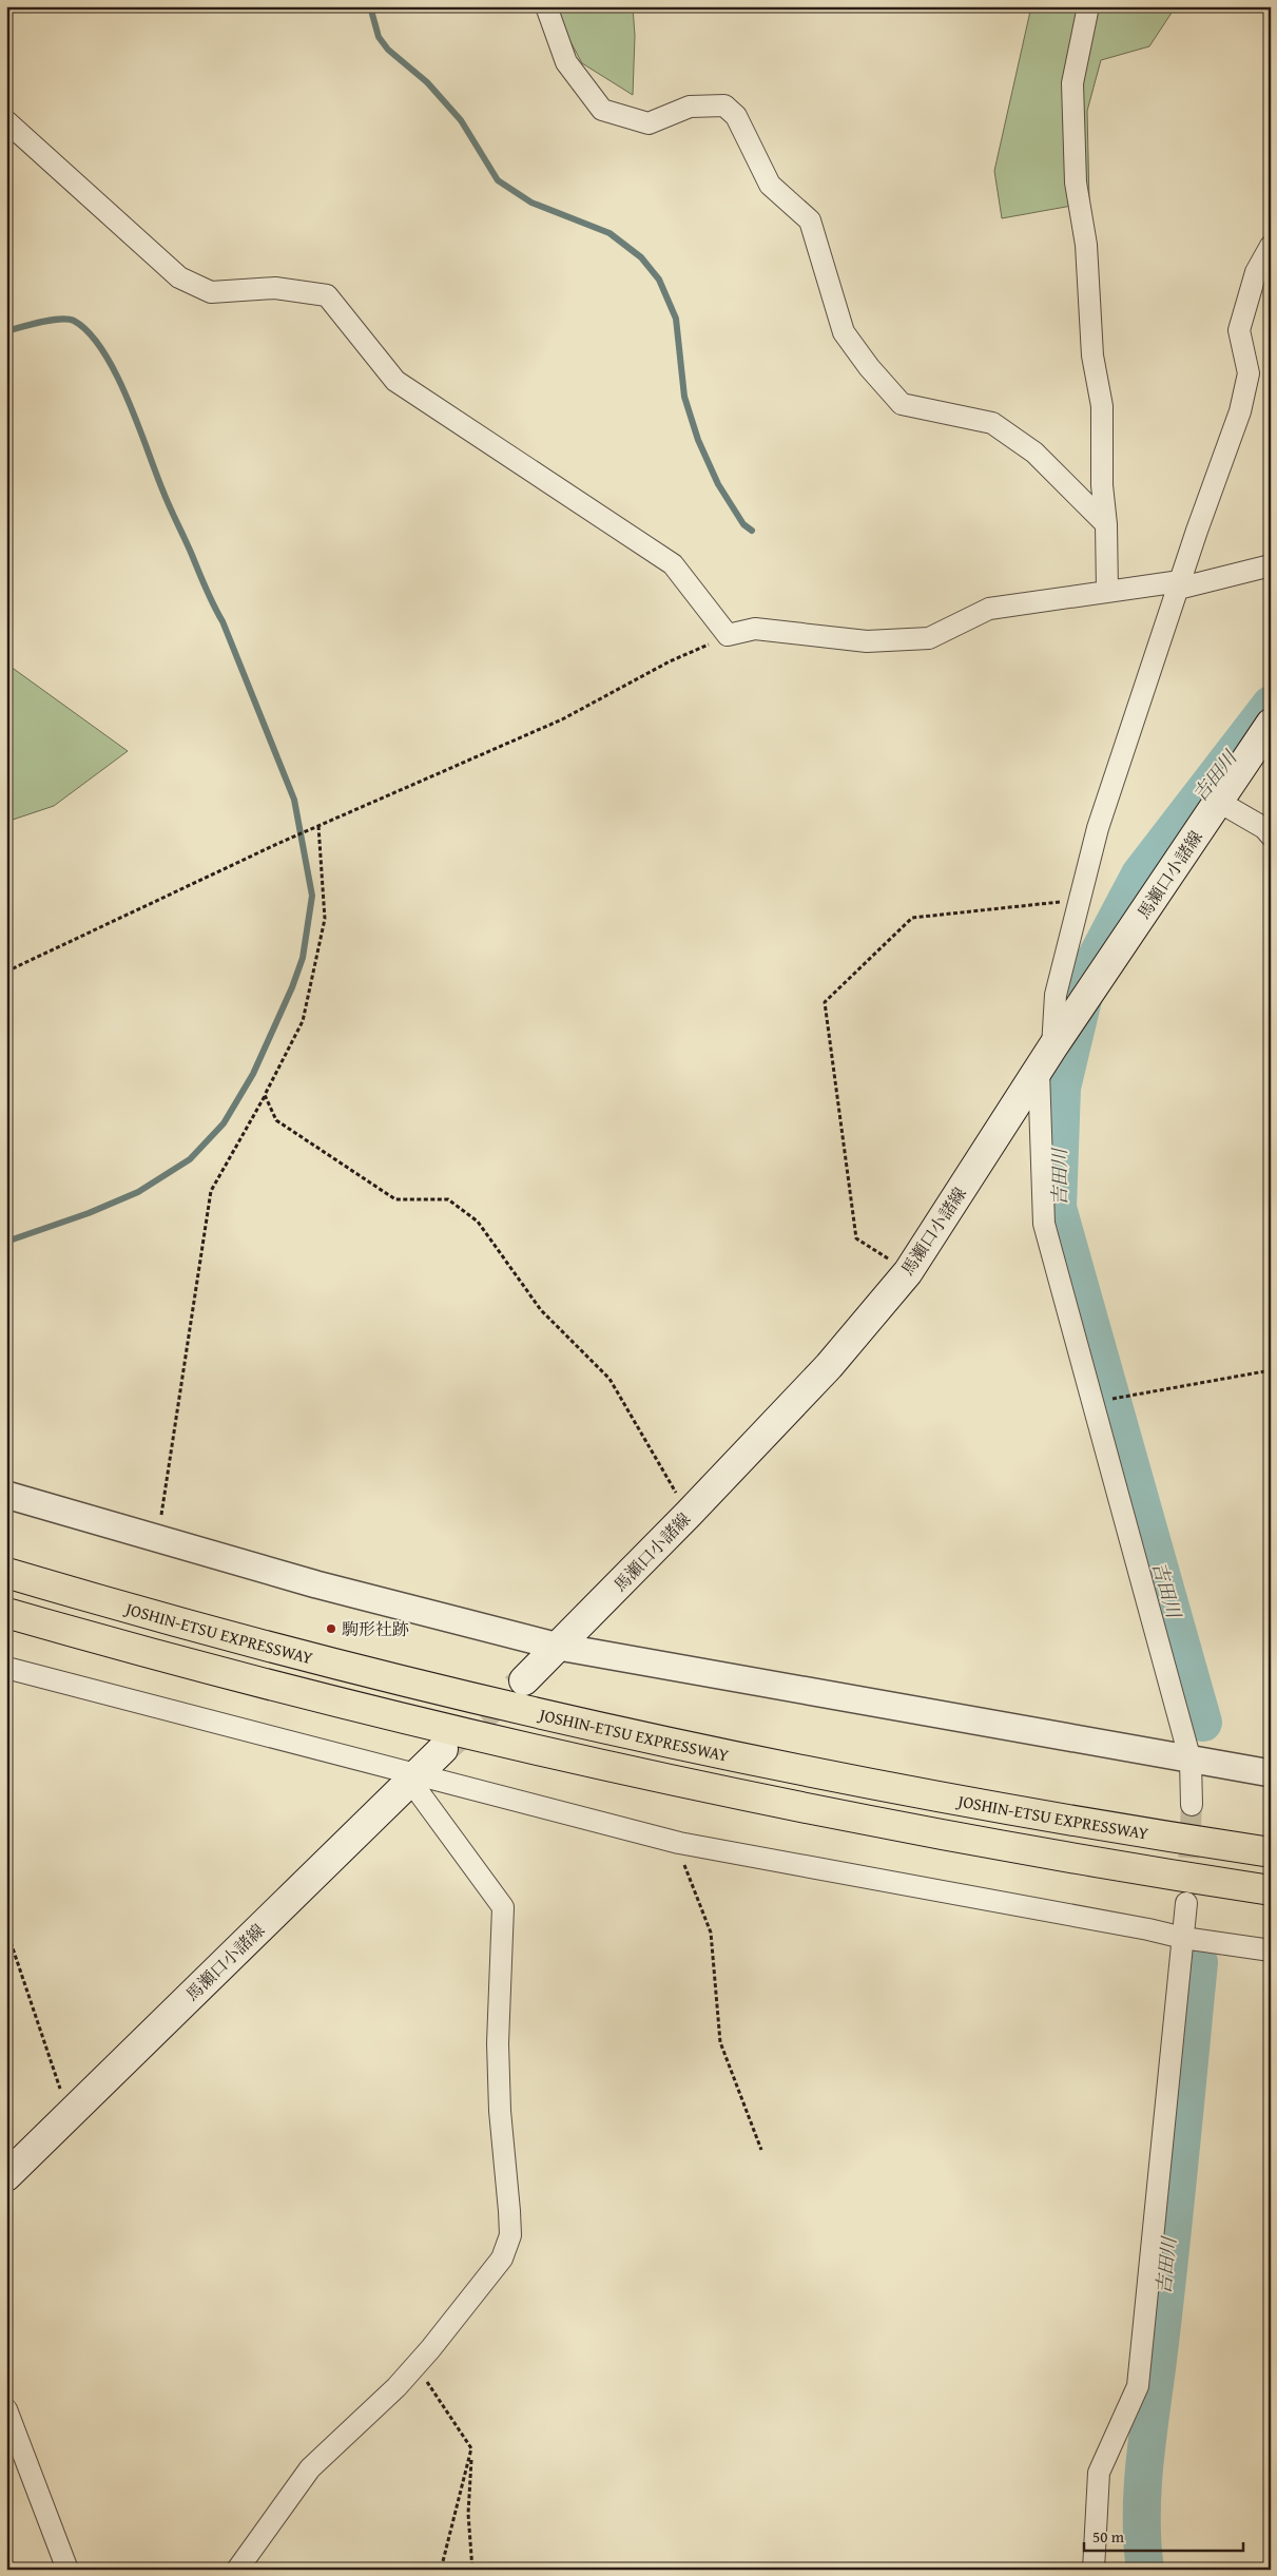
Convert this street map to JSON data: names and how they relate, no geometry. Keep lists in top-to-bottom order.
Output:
{
  "streets": {
    "highway": ["JOSHIN-ETSU EXPRESSWAY"],
    "main road": ["馬瀬口小諸線"]
  },
  "water": ["吉田川"],
  "places": ["駒形社跡"],
  "scale_bar": "50 m"
}
